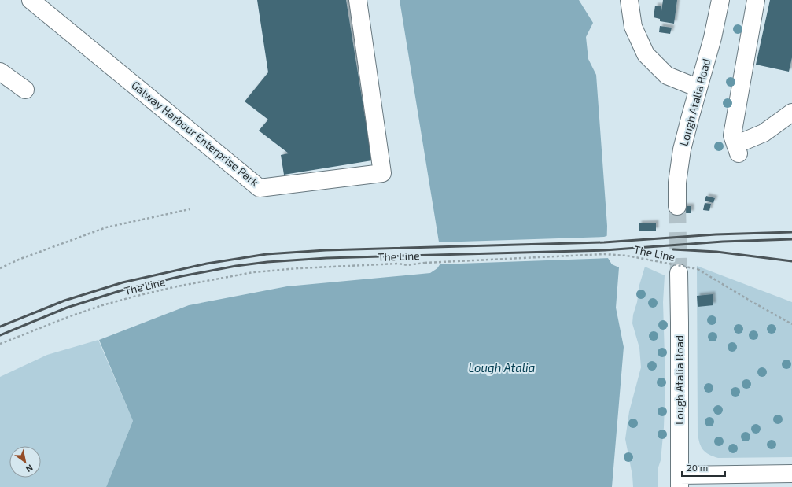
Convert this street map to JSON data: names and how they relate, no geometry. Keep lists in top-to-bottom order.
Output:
{
  "streets": {
    "street": ["Lough Atalia Road", "Galway Harbour Enterprise Park"],
    "path": ["The Line"]
  },
  "water": ["Lough Atalia"],
  "scale_bar": "20 m",
  "north": "bottom right"
}
